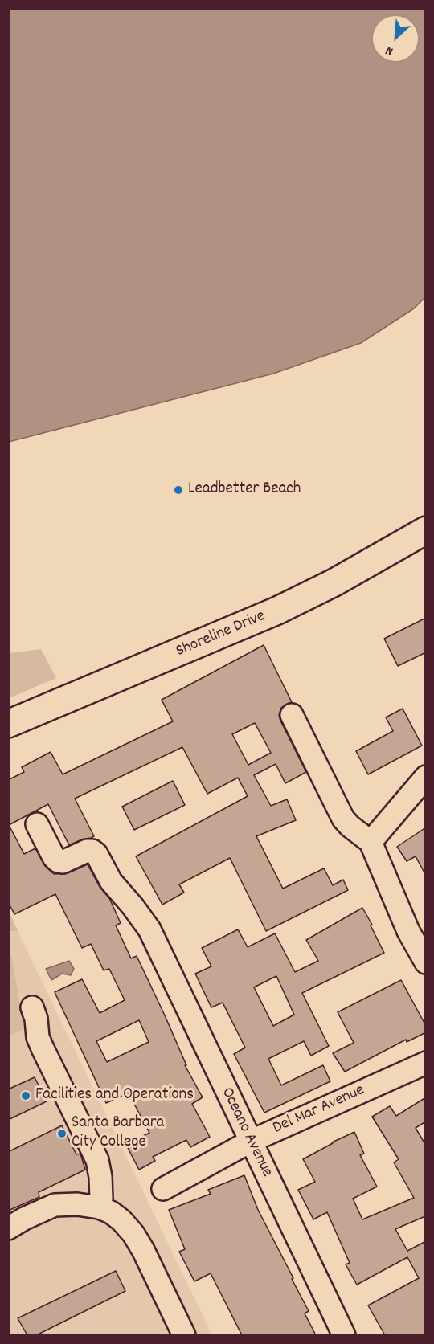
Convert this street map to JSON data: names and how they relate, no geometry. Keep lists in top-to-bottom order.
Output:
{
  "streets": {
    "main road": ["Shoreline Drive"],
    "street": ["Del Mar Avenue", "Oceano Avenue"]
  },
  "crossings": [
    ["Del Mar Avenue", "Oceano Avenue"]
  ],
  "places": ["Leadbetter Beach", "Facilities and Operations", "Santa Barbara City College"],
  "north": "bottom left"
}
